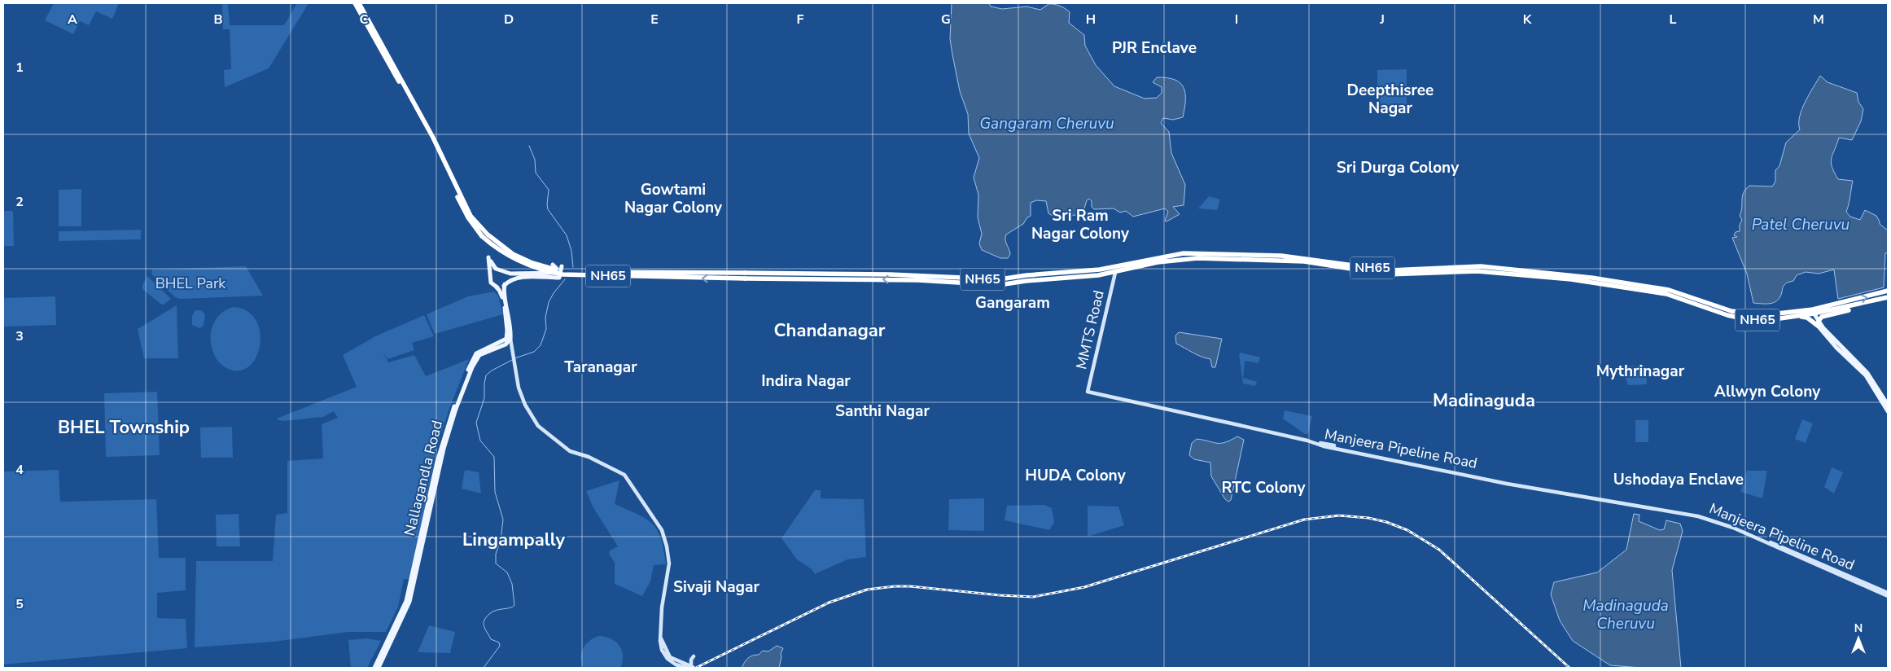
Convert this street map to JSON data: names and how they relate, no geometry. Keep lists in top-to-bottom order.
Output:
{
  "streets": {
    "highway": ["NH65"],
    "main road": ["MMTS Road", "Manjeera Pipeline Road", "Nallagandla Road"]
  },
  "crossings": [
    ["NH65", "MMTS Road"],
    ["MMTS Road", "Manjeera Pipeline Road"]
  ],
  "districts": [
    "PJR Enclave",
    "Deepthisree Nagar",
    "Sri Durga Colony",
    "Gowtami Nagar Colony",
    "Sri Ram Nagar Colony",
    "Gangaram",
    "Chandanagar",
    "Taranagar",
    "Mythrinagar",
    "Indira Nagar",
    "Allwyn Colony",
    "Madinaguda",
    "Santhi Nagar",
    "BHEL Township",
    "HUDA Colony",
    "Ushodaya Enclave",
    "RTC Colony",
    "Lingampally",
    "Sivaji Nagar"
  ],
  "water": ["Gangaram Cheruvu", "Patel Cheruvu", "Madinaguda Cheruvu"],
  "parks": ["BHEL Park"],
  "north": "top",
  "grid": {
    "columns": [
      "A",
      "B",
      "C",
      "D",
      "E",
      "F",
      "G",
      "H",
      "I",
      "J",
      "K",
      "L",
      "M"
    ],
    "rows": [
      "1",
      "2",
      "3",
      "4",
      "5"
    ]
  }
}
